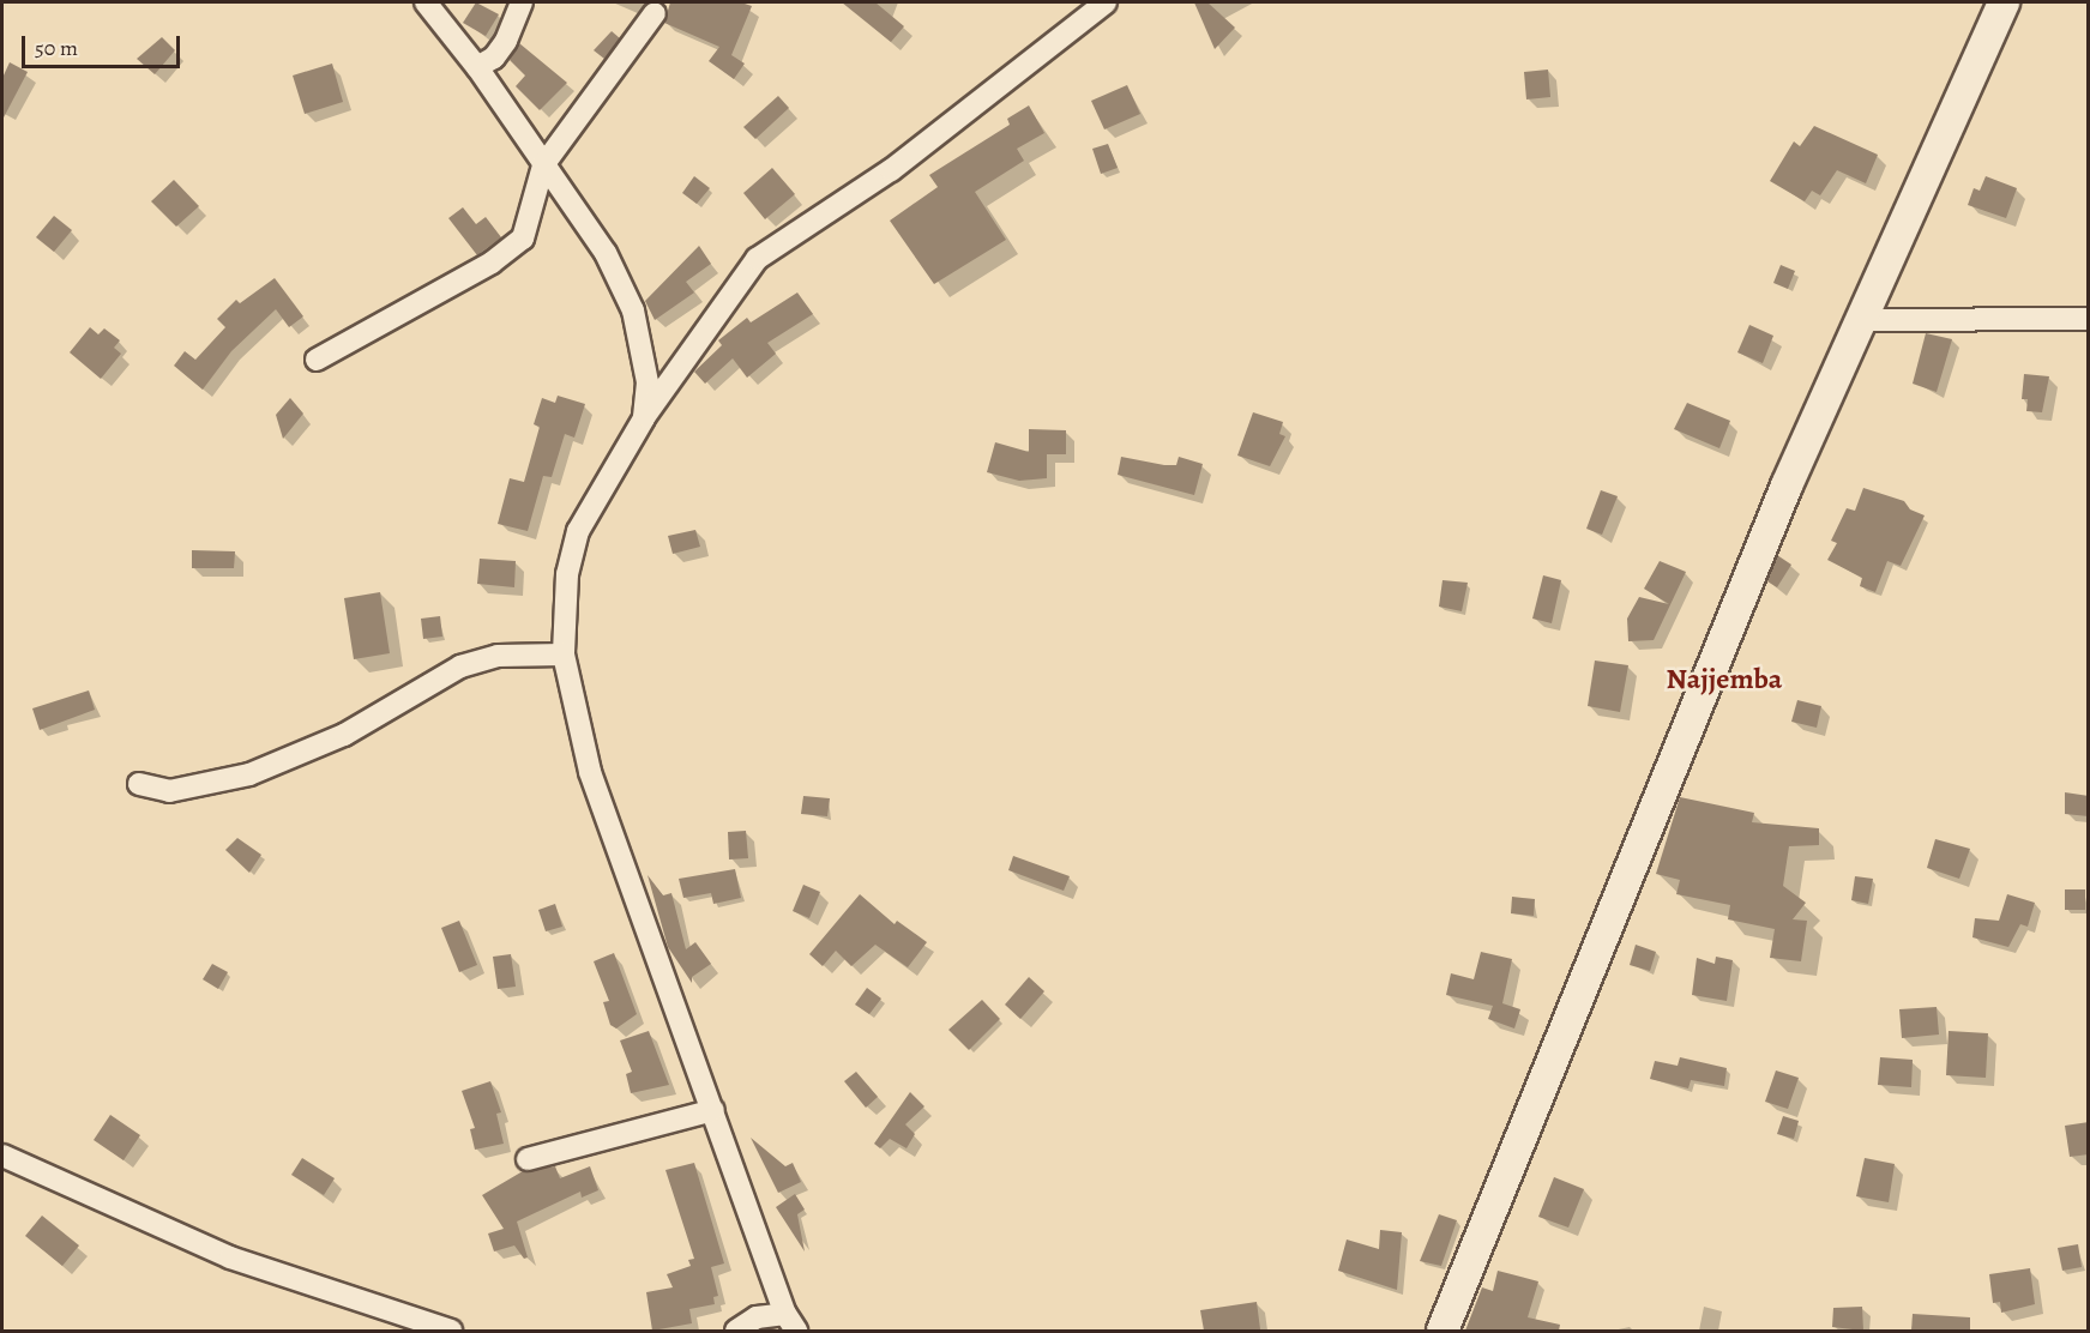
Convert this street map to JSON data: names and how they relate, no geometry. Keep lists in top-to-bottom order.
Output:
{
  "districts": ["Najjemba"],
  "scale_bar": "50 m"
}
